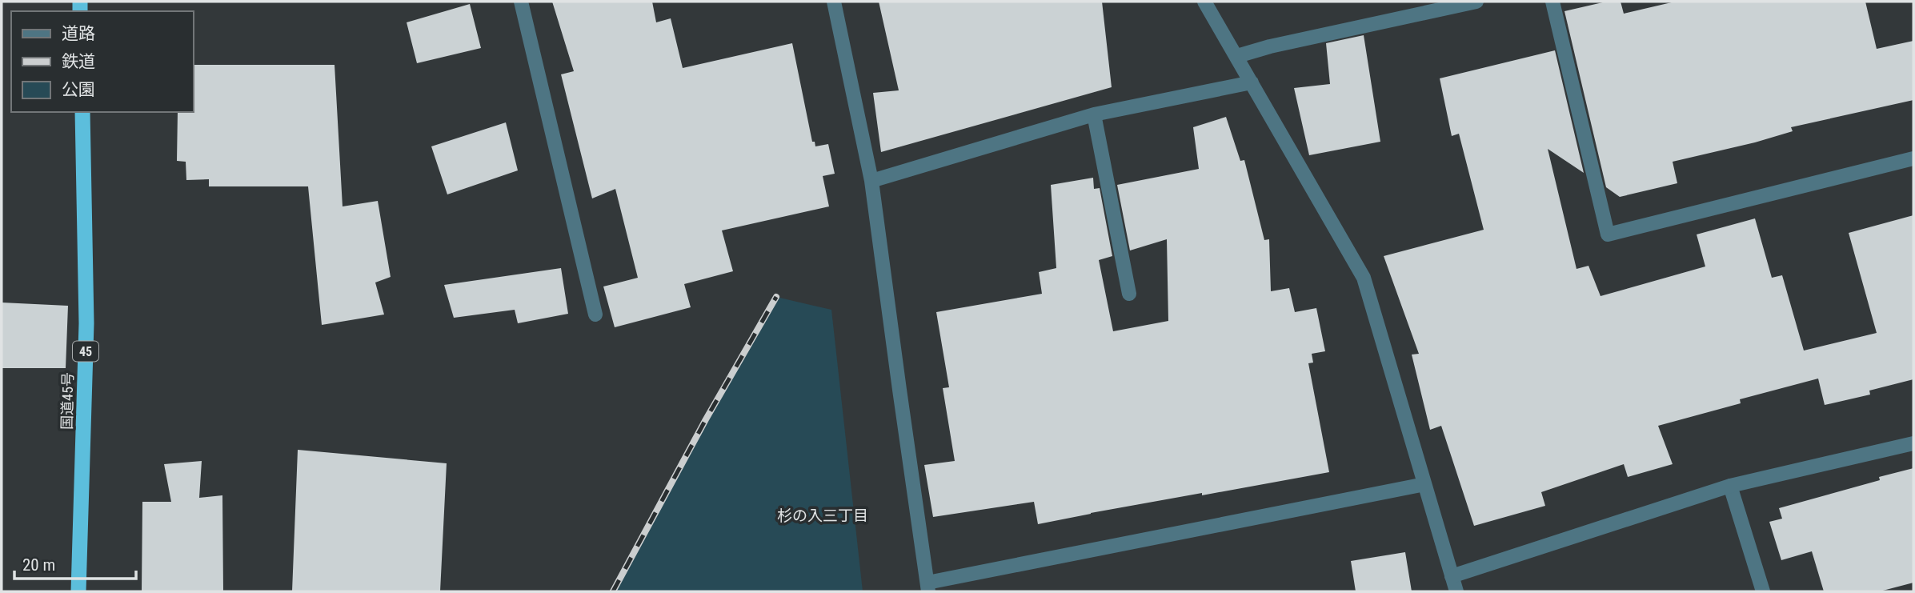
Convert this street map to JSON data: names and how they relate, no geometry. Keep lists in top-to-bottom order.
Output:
{
  "streets": {
    "highway": ["45", "国道45号"]
  },
  "districts": ["杉の入三丁目"],
  "legend": ["道路", "鉄道", "公園"],
  "scale_bar": "20 m"
}
